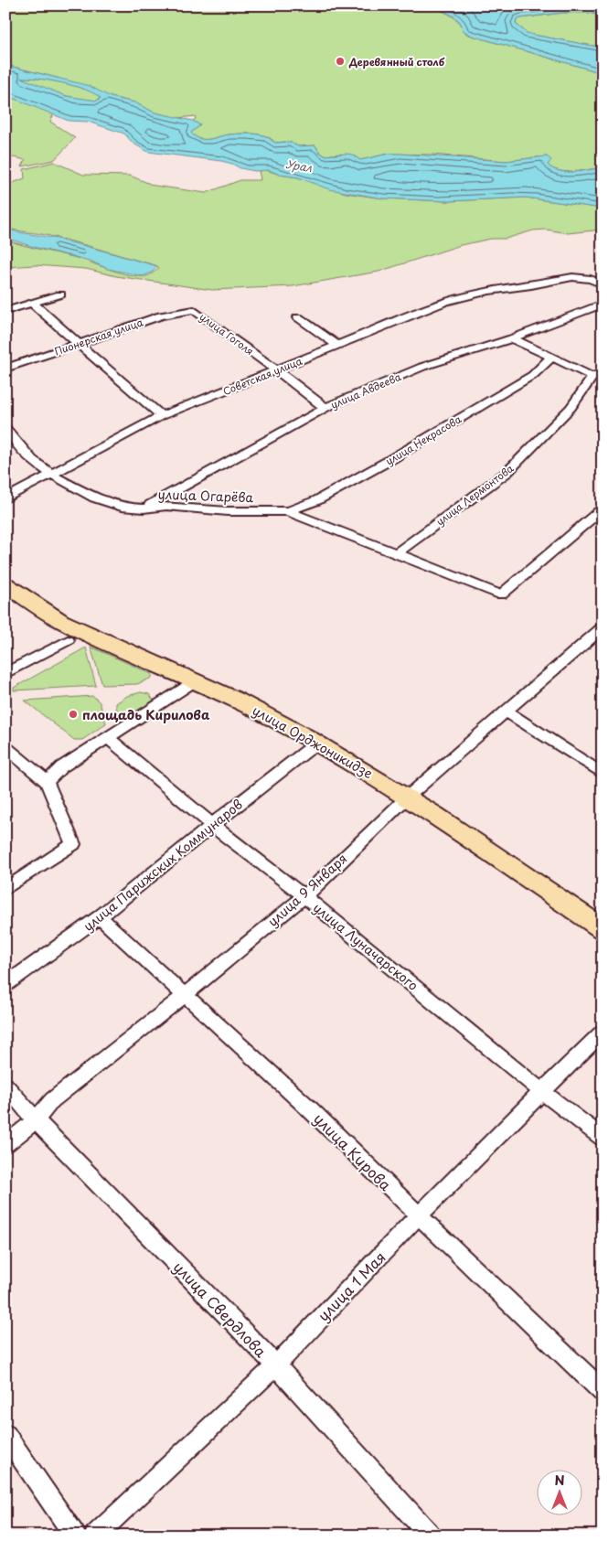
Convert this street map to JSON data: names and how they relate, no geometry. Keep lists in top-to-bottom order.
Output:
{
  "streets": {
    "main road": ["улица Орджоникидзе"],
    "street": [
      "улица Гоголя",
      "Пионерская улица",
      "Советская улица",
      "улица Авдеева",
      "улица Некрасова",
      "улица Лермонтова",
      "улица Огарёва",
      "улица Парижских Коммунаров",
      "улица 9 Января",
      "улица Луначарского",
      "улица Кирова",
      "улица 1 Мая",
      "улица Свердлова"
    ]
  },
  "crossings": [
    ["улица Гоголя", "Пионерская улица"],
    ["улица Гоголя", "Советская улица"],
    ["улица Гоголя", "улица Авдеева"],
    ["Советская улица", "улица Огарёва"],
    ["улица Авдеева", "улица Огарёва"],
    ["улица Некрасова", "улица Огарёва"],
    ["улица Лермонтова", "улица Огарёва"],
    ["улица Орджоникидзе", "улица Парижских Коммунаров"],
    ["улица Орджоникидзе", "улица 9 Января"],
    ["улица Парижских Коммунаров", "улица Луначарского"],
    ["улица Парижских Коммунаров", "улица Кирова"],
    ["улица 9 Января", "улица Луначарского"],
    ["улица 9 Января", "улица Кирова"],
    ["улица 9 Января", "улица Свердлова"],
    ["улица Луначарского", "улица 1 Мая"],
    ["улица Кирова", "улица 1 Мая"],
    ["улица 1 Мая", "улица Свердлова"]
  ],
  "water": ["Урал"],
  "places": ["Деревянный столб", "площадь Кирилова"],
  "north": "top"
}
